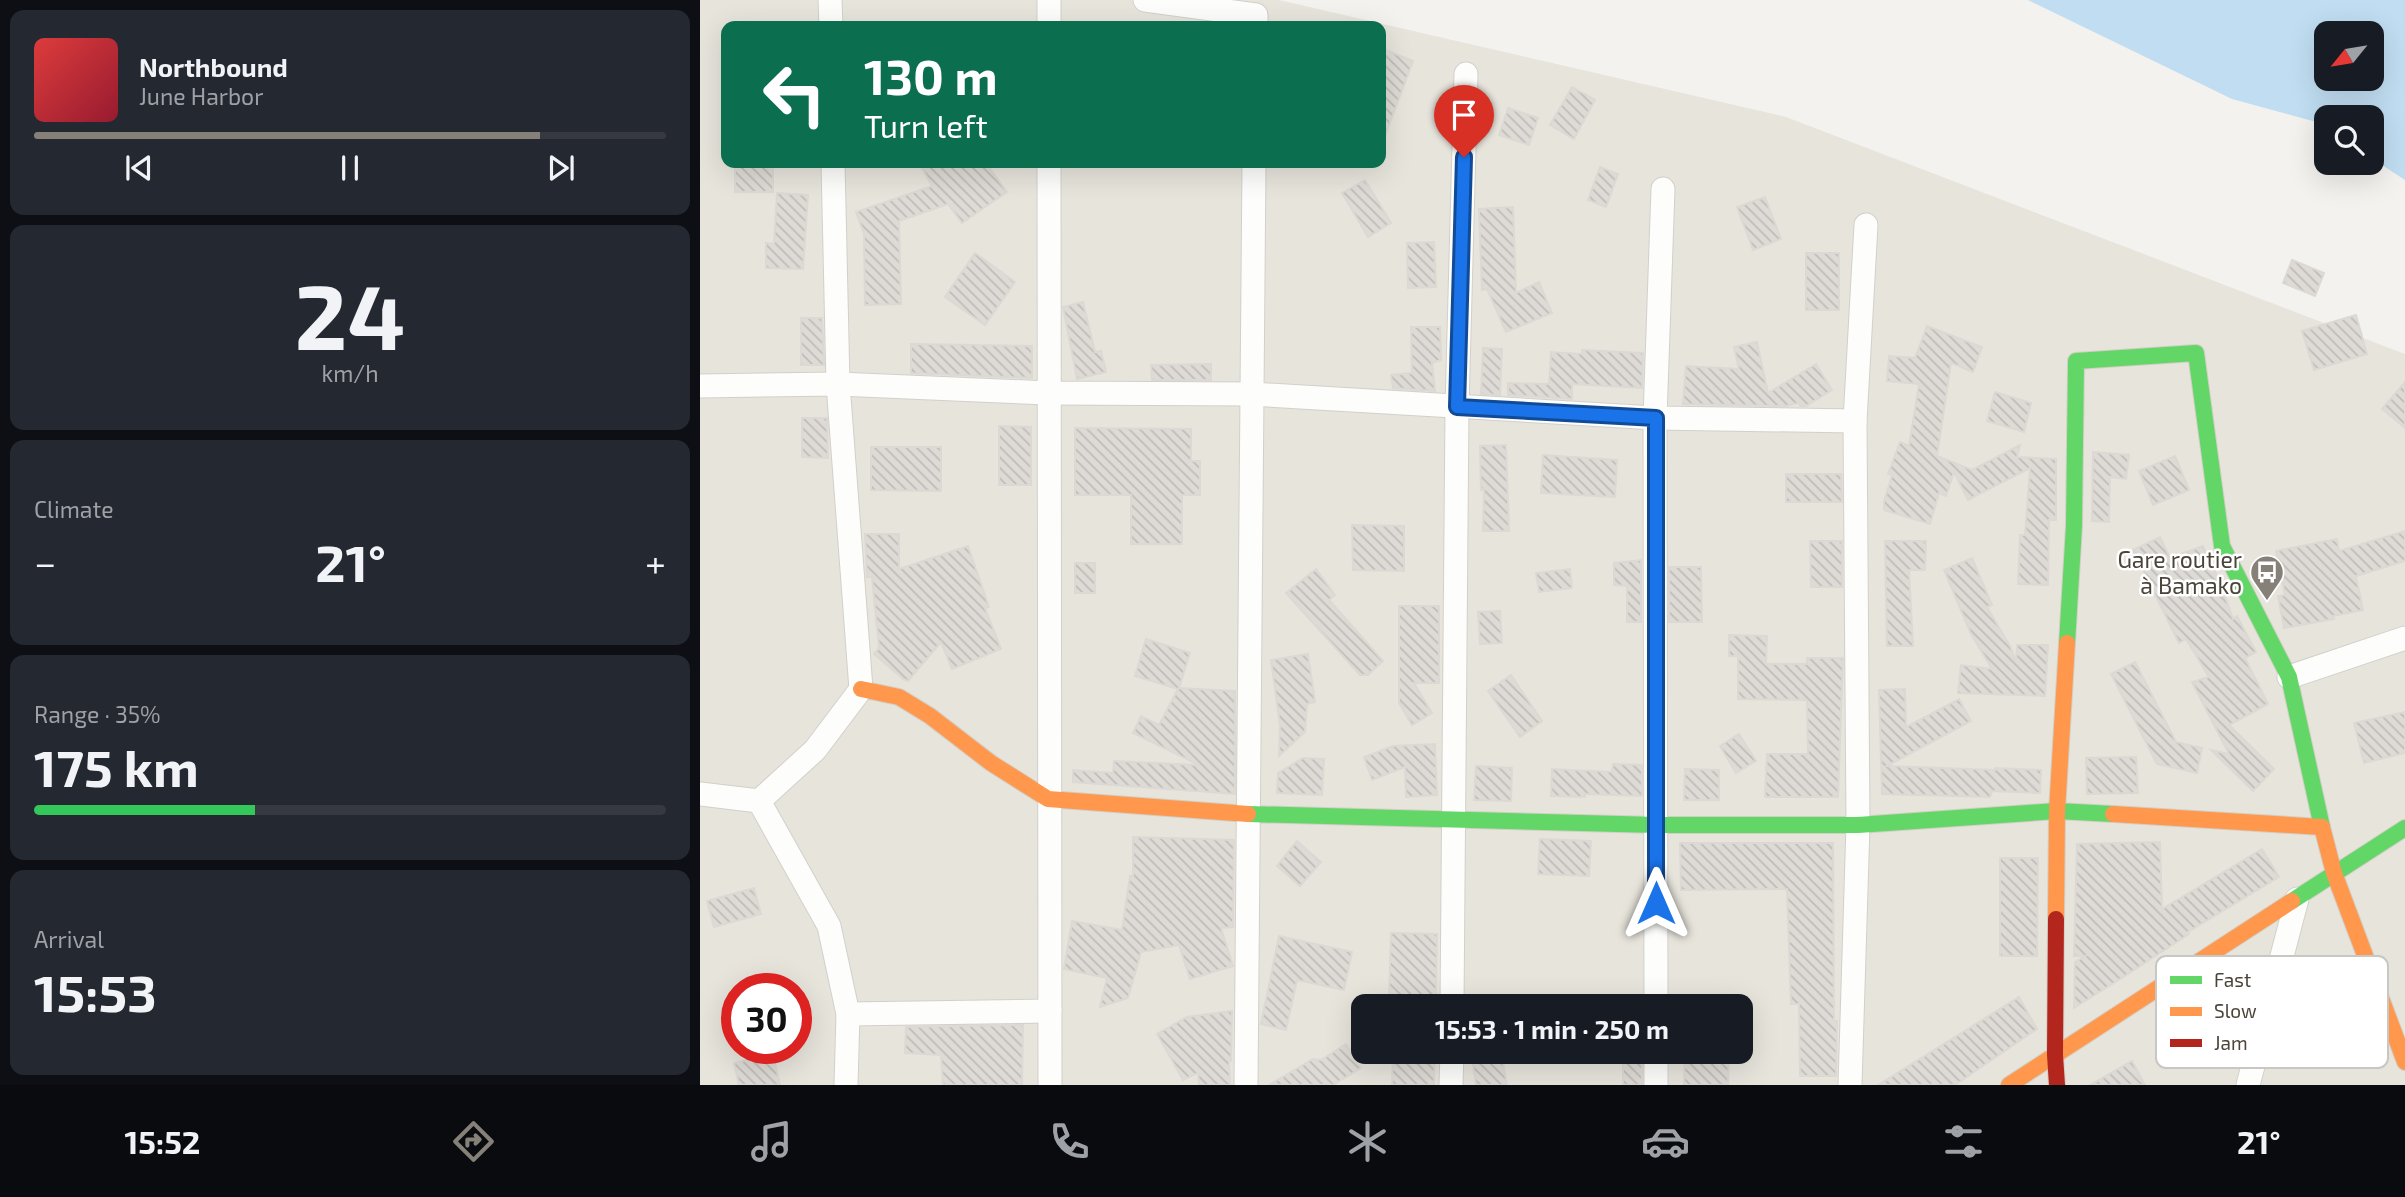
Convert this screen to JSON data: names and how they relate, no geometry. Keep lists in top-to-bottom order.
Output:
{
  "places": {
    "bus stop": ["Gare routier à Bamako"]
  },
  "legend": ["Fast", "Slow", "Jam"],
  "north": "bottom left",
  "page": {
    "turn": ["130 m", "Turn left"],
    "song": ["Northbound", "June Harbor"],
    "tile": [
      ["24", "km/h"],
      "Climate",
      ["Range · 35%", "175 km"],
      ["Arrival", "15:53"]
    ],
    "heat": ["−", "21°", "+"],
    "limit": "30",
    "trip": "15:53 · 1 min · 250 m",
    "tabs": ["15:52", "21°"]
  }
}
